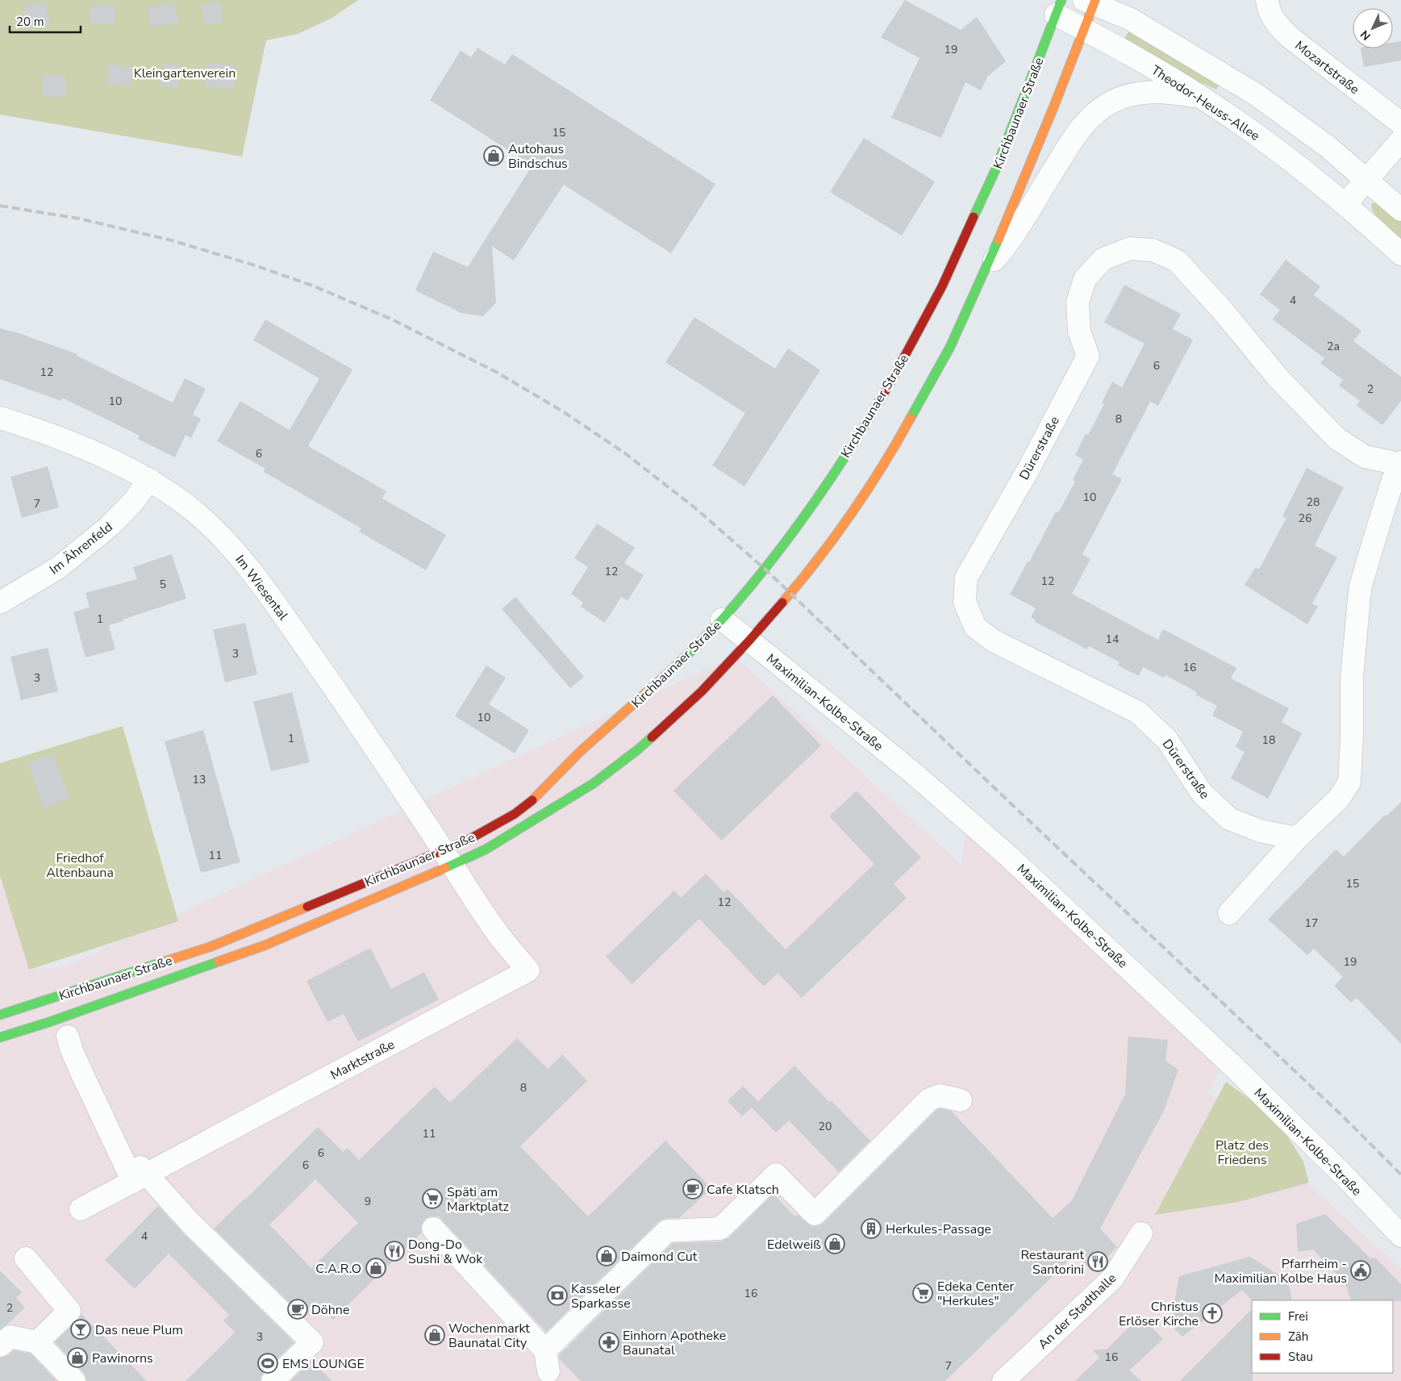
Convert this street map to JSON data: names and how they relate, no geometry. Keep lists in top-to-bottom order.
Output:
{
  "streets": {
    "street": [
      "Mozartstraße",
      "Theodor-Heuss-Allee",
      "Kirchbaunaer Straße",
      "Dürerstraße",
      "Im Ährenfeld",
      "Im Wiesental",
      "Maximilian-Kolbe-Straße",
      "Marktstraße",
      "An der Stadthalle"
    ]
  },
  "crossings": [
    ["Theodor-Heuss-Allee", "Kirchbaunaer Straße"],
    ["Kirchbaunaer Straße", "Im Wiesental"],
    ["Kirchbaunaer Straße", "Maximilian-Kolbe-Straße"],
    ["Kirchbaunaer Straße", "Marktstraße"],
    ["Im Ährenfeld", "Im Wiesental"],
    ["Im Wiesental", "Marktstraße"]
  ],
  "parks": ["Kleingartenverein", "Friedhof Altenbauna", "Platz des Friedens"],
  "places": {
    "shop": [
      "Autohaus Bindschus",
      "Edelweiß",
      "Daimond Cut",
      "C.A.R.O",
      "Wochenmarkt Baunatal City",
      "Pawinorns"
    ],
    "cafe": ["Cafe Klatsch", "Döhne"],
    "supermarket": ["Späti am Marktplatz", "Edeka Center \"Herkules\""],
    "building": ["Herkules-Passage"],
    "restaurant": ["Dong-Do Sushi & Wok", "Restaurant Santorini"],
    "public building": ["Pfarrheim - Maximilian Kolbe Haus"],
    "bank": ["Kasseler Sparkasse"],
    "church": ["Christus Erlöser Kirche"],
    "bar": ["Das neue Plum"],
    "pharmacy": ["Einhorn Apotheke Baunatal"],
    "sports": ["EMS LOUNGE"]
  },
  "house_numbers": [
    "19",
    "15",
    "4",
    "2a",
    "6",
    "12",
    "2",
    "10",
    "8",
    "6",
    "10",
    "28",
    "7",
    "26",
    "12",
    "12",
    "5",
    "1",
    "14",
    "3",
    "16",
    "3",
    "10",
    "1",
    "18",
    "13",
    "11",
    "15",
    "12",
    "17",
    "19",
    "8",
    "20",
    "11",
    "6",
    "6",
    "9",
    "4",
    "16",
    "2",
    "3",
    "16",
    "7"
  ],
  "legend": ["Frei", "Zäh", "Stau"],
  "scale_bar": "20 m",
  "north": "bottom left"
}
